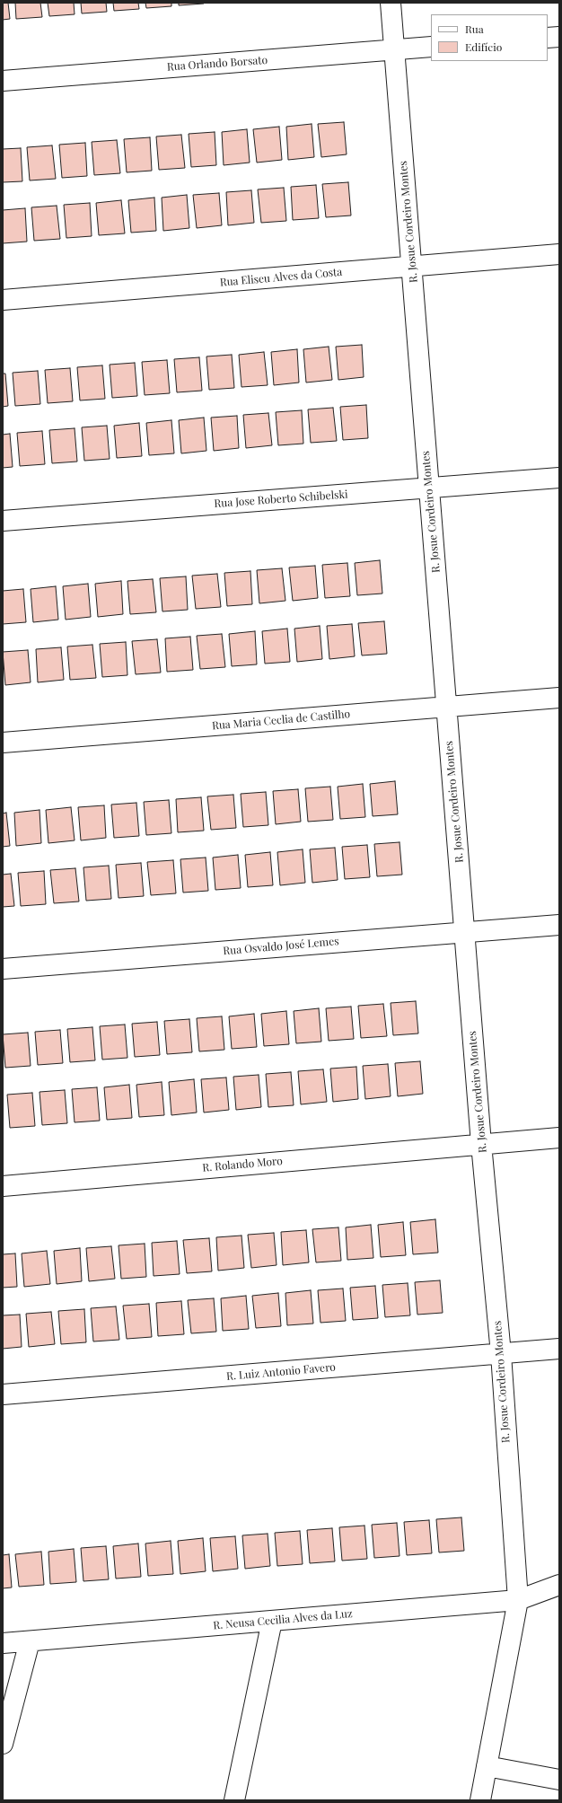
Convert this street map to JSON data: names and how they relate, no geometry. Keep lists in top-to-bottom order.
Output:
{
  "streets": {
    "street": [
      "Rua Orlando Borsato",
      "R. Josue Cordeiro Montes",
      "Rua Eliseu Alves da Costa",
      "Rua Jose Roberto Schibelski",
      "Rua Maria Ceclia de Castilho",
      "Rua Osvaldo José Lemes",
      "R. Rolando Moro",
      "R. Luiz Antonio Favero",
      "R. Neusa Cecilia Alves da Luz"
    ]
  },
  "crossings": [
    ["Rua Orlando Borsato", "R. Josue Cordeiro Montes"],
    ["R. Josue Cordeiro Montes", "Rua Eliseu Alves da Costa"],
    ["R. Josue Cordeiro Montes", "Rua Jose Roberto Schibelski"],
    ["R. Josue Cordeiro Montes", "Rua Maria Ceclia de Castilho"],
    ["R. Josue Cordeiro Montes", "Rua Osvaldo José Lemes"],
    ["R. Josue Cordeiro Montes", "R. Rolando Moro"],
    ["R. Josue Cordeiro Montes", "R. Luiz Antonio Favero"],
    ["R. Josue Cordeiro Montes", "R. Neusa Cecilia Alves da Luz"]
  ],
  "legend": ["Rua", "Edifício"]
}
